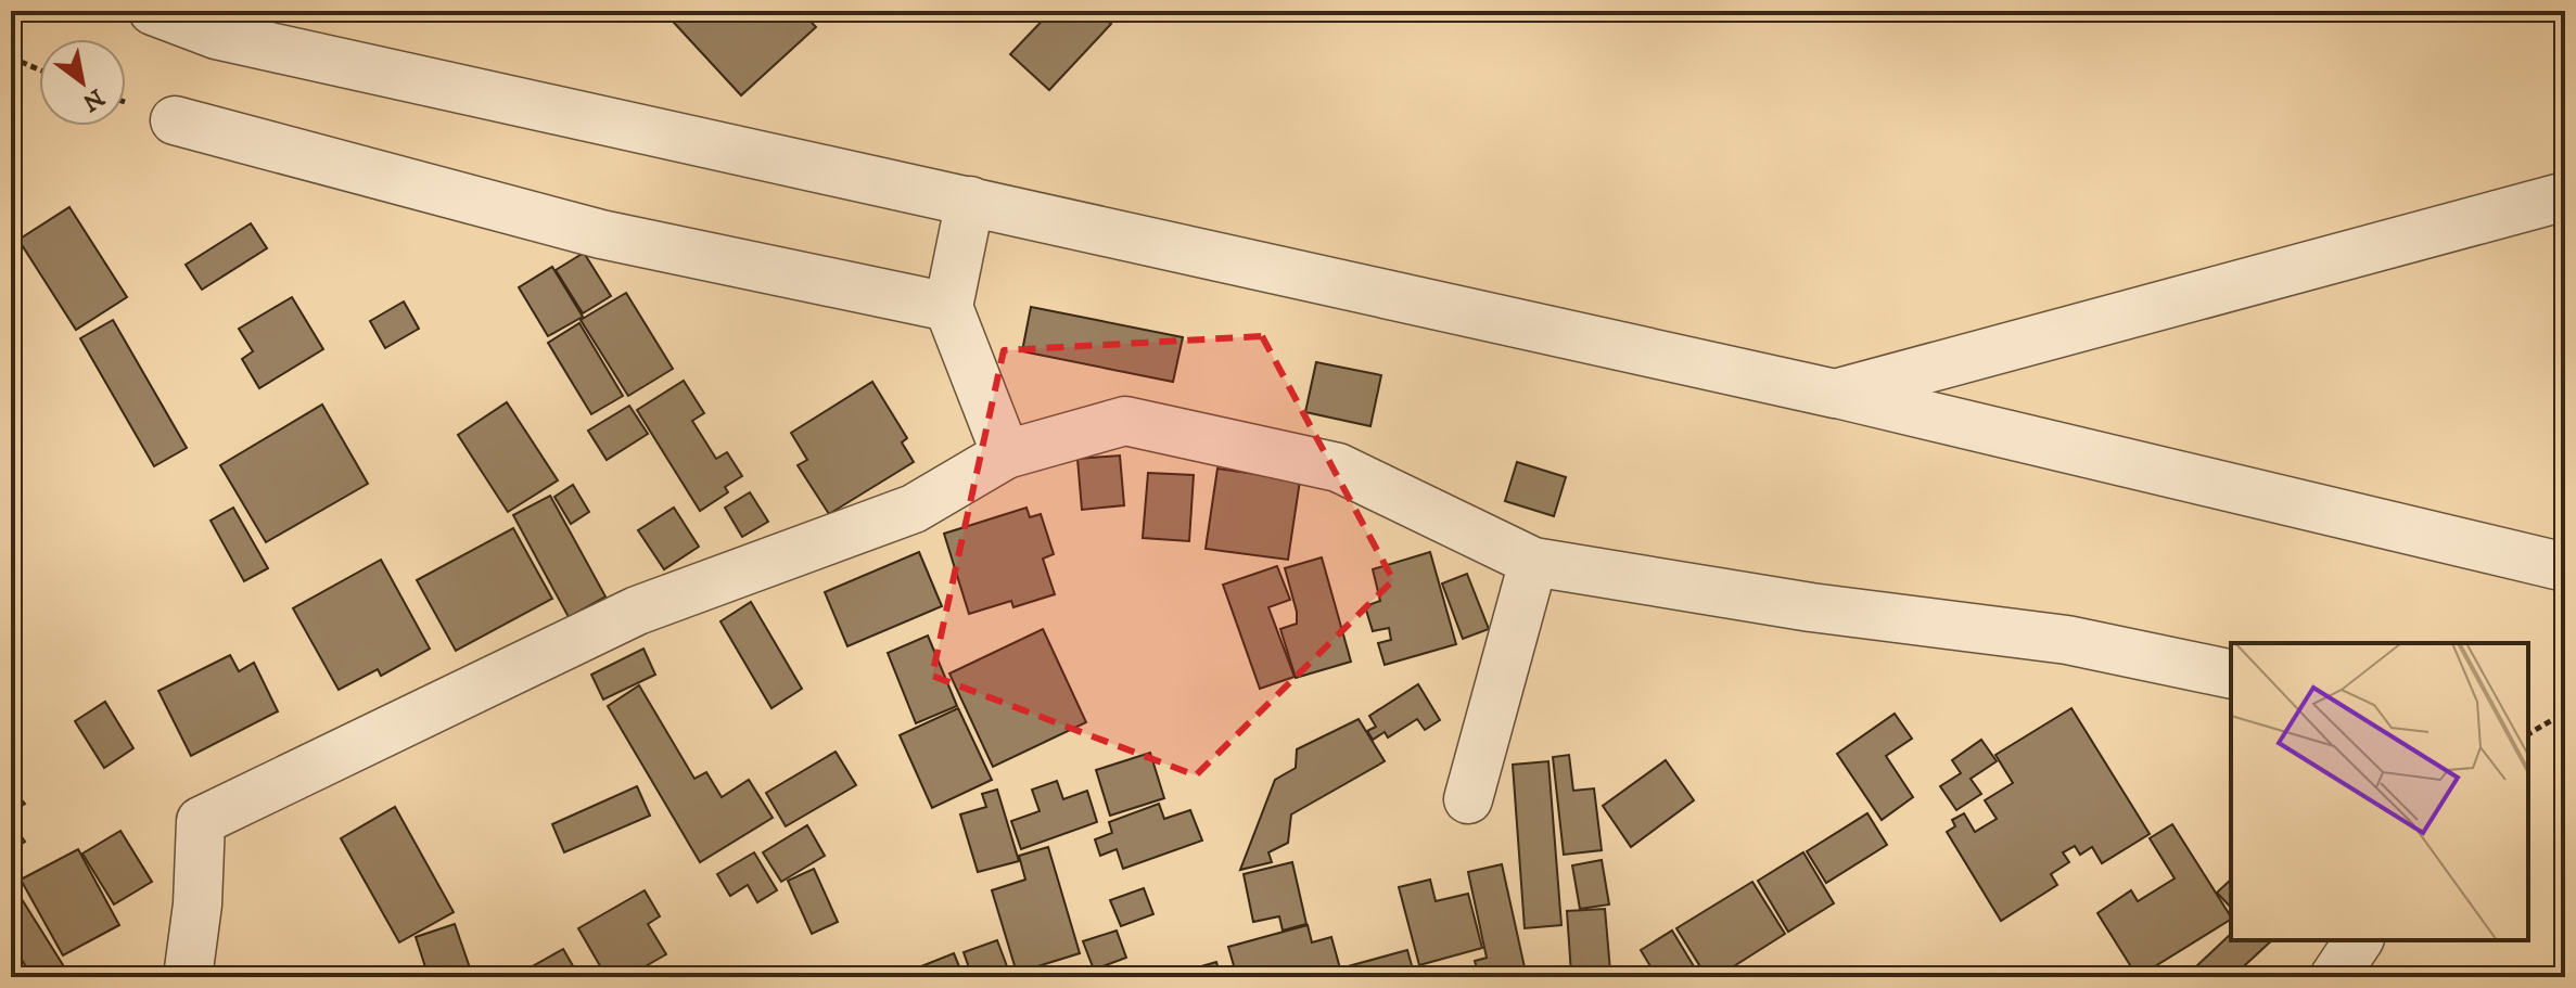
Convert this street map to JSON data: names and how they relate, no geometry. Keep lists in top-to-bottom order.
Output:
{
  "north": "bottom right"
}
